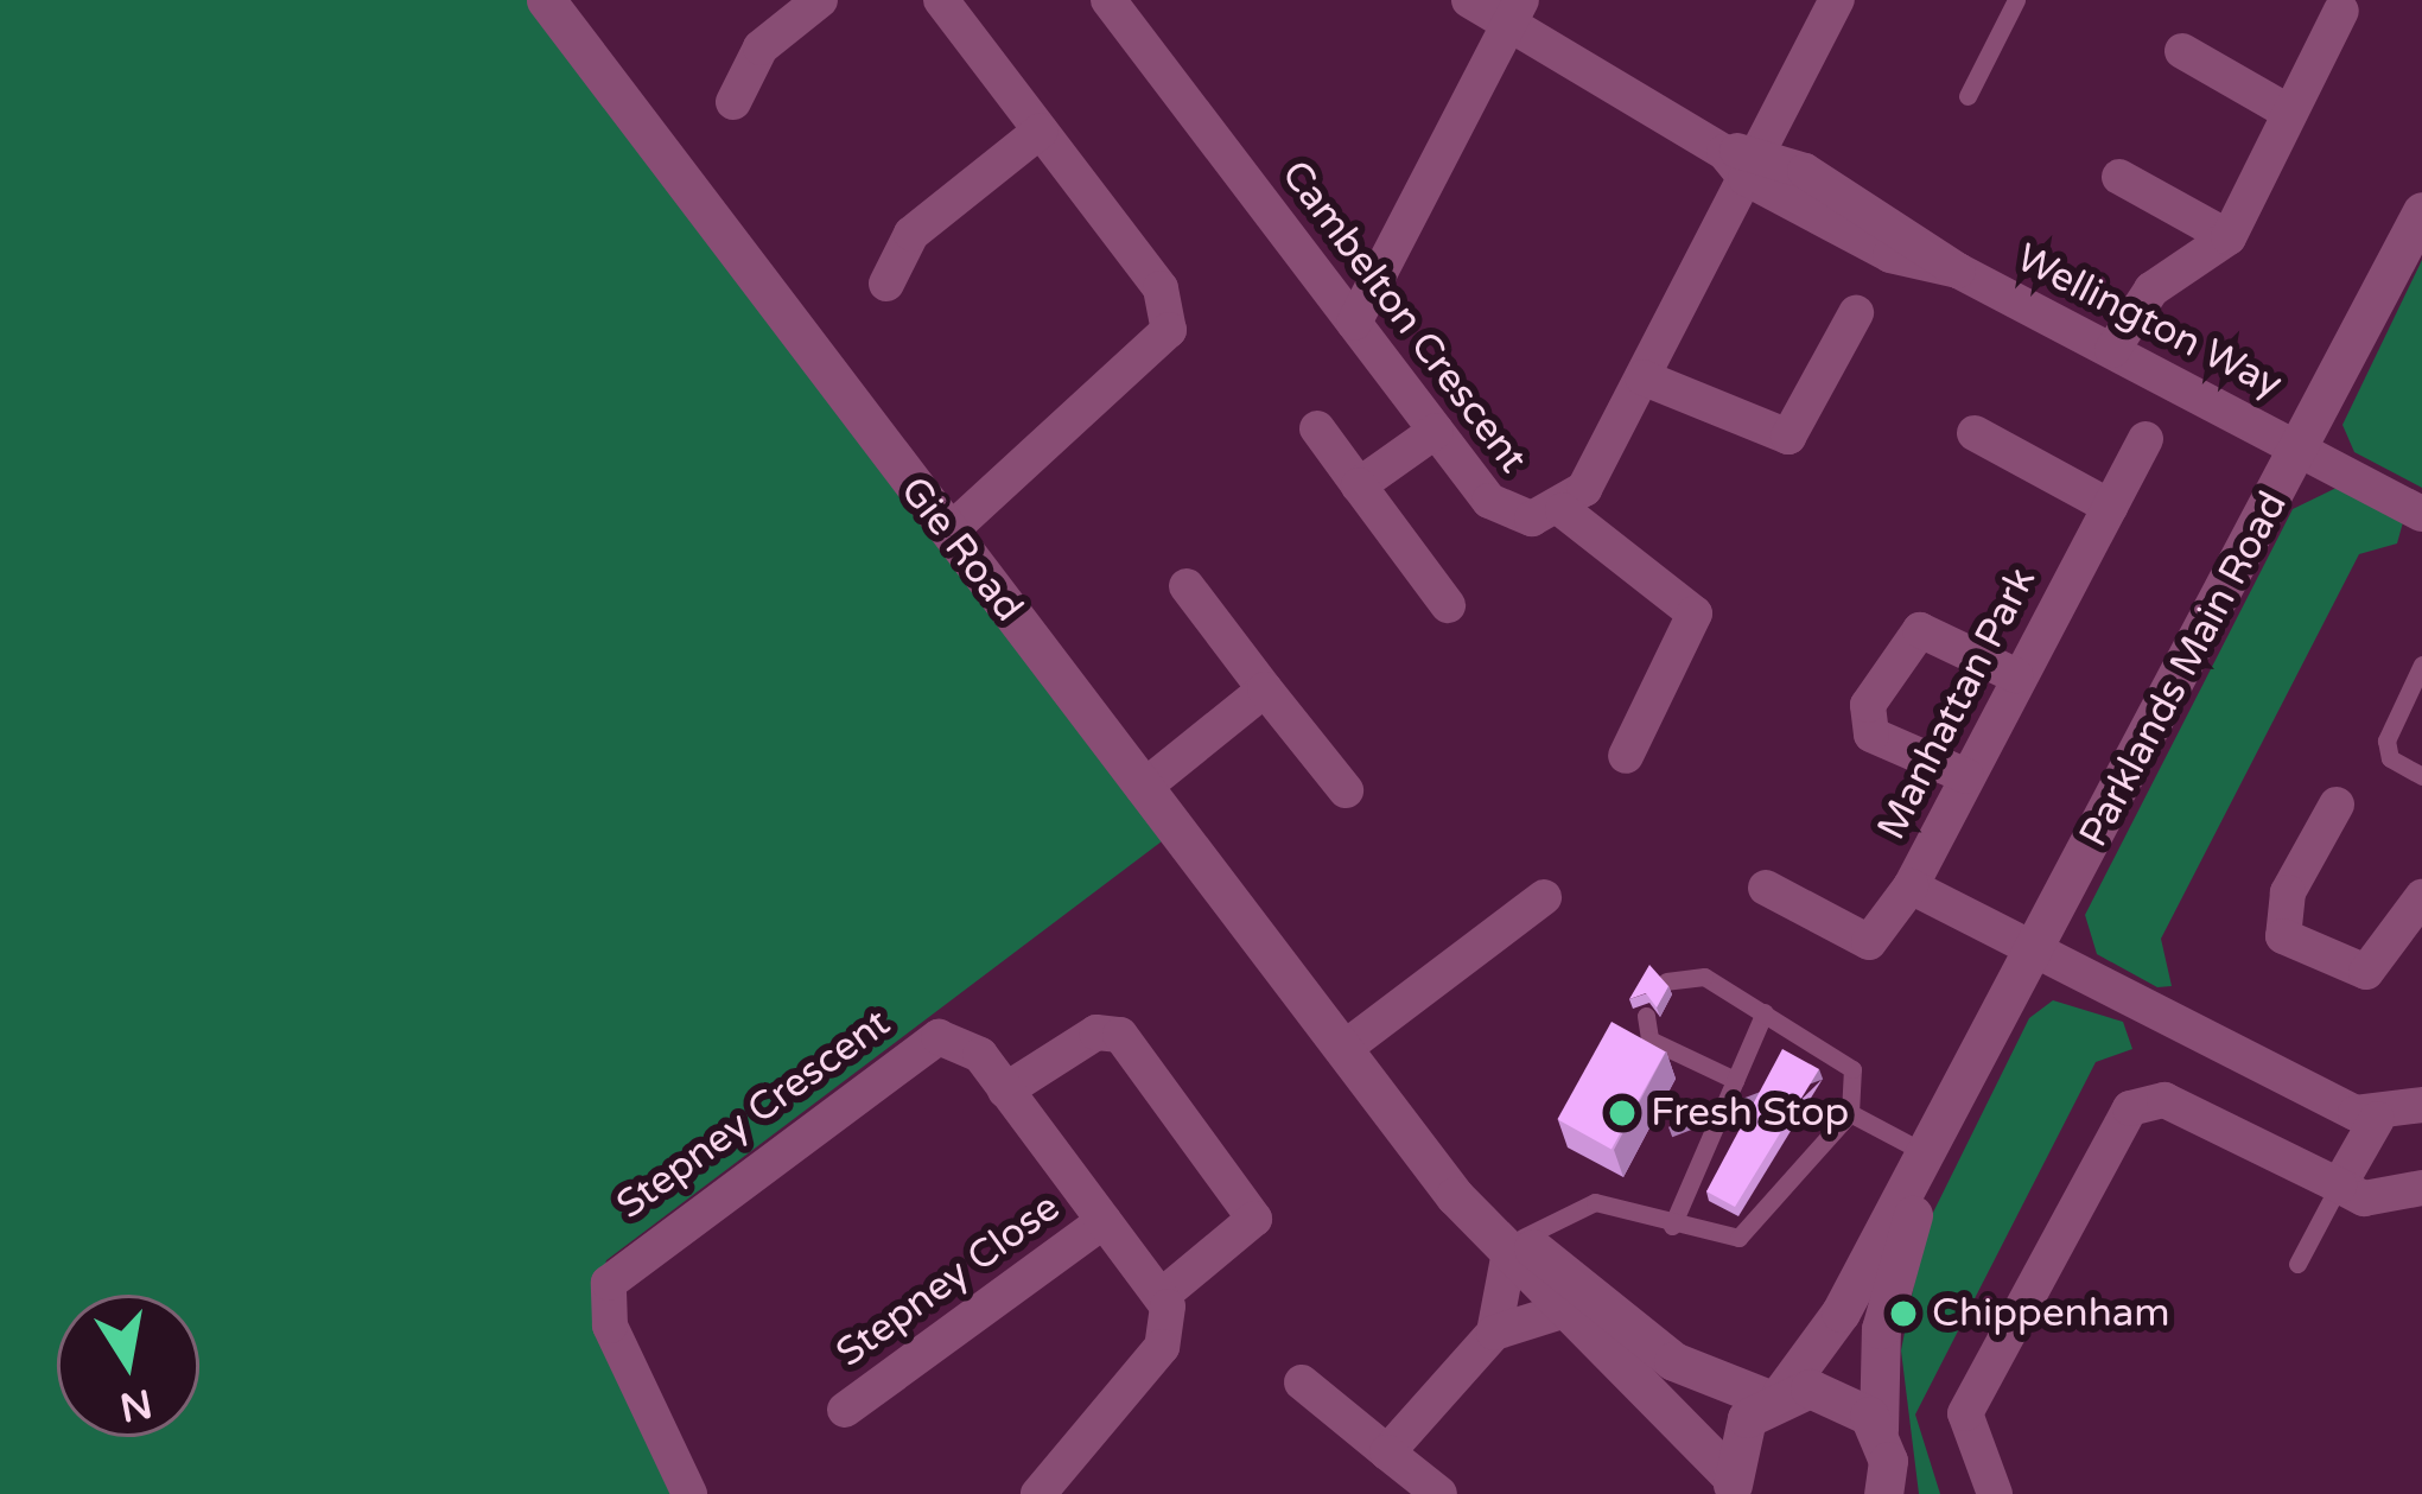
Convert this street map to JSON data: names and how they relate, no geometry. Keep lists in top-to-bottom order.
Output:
{
  "streets": {
    "street": [
      "Cambelton Crescent",
      "Wellington Way",
      "Gie Road",
      "Parklands Main Road",
      "Manhattan Park",
      "Stepney Crescent",
      "Stepney Close"
    ]
  },
  "crossings": [
    ["Cambelton Crescent", "Wellington Way"],
    ["Wellington Way", "Parklands Main Road"],
    ["Gie Road", "Parklands Main Road"],
    ["Parklands Main Road", "Manhattan Park"],
    ["Stepney Crescent", "Stepney Close"]
  ],
  "places": ["Fresh Stop", "Chippenham"],
  "north": "bottom"
}
